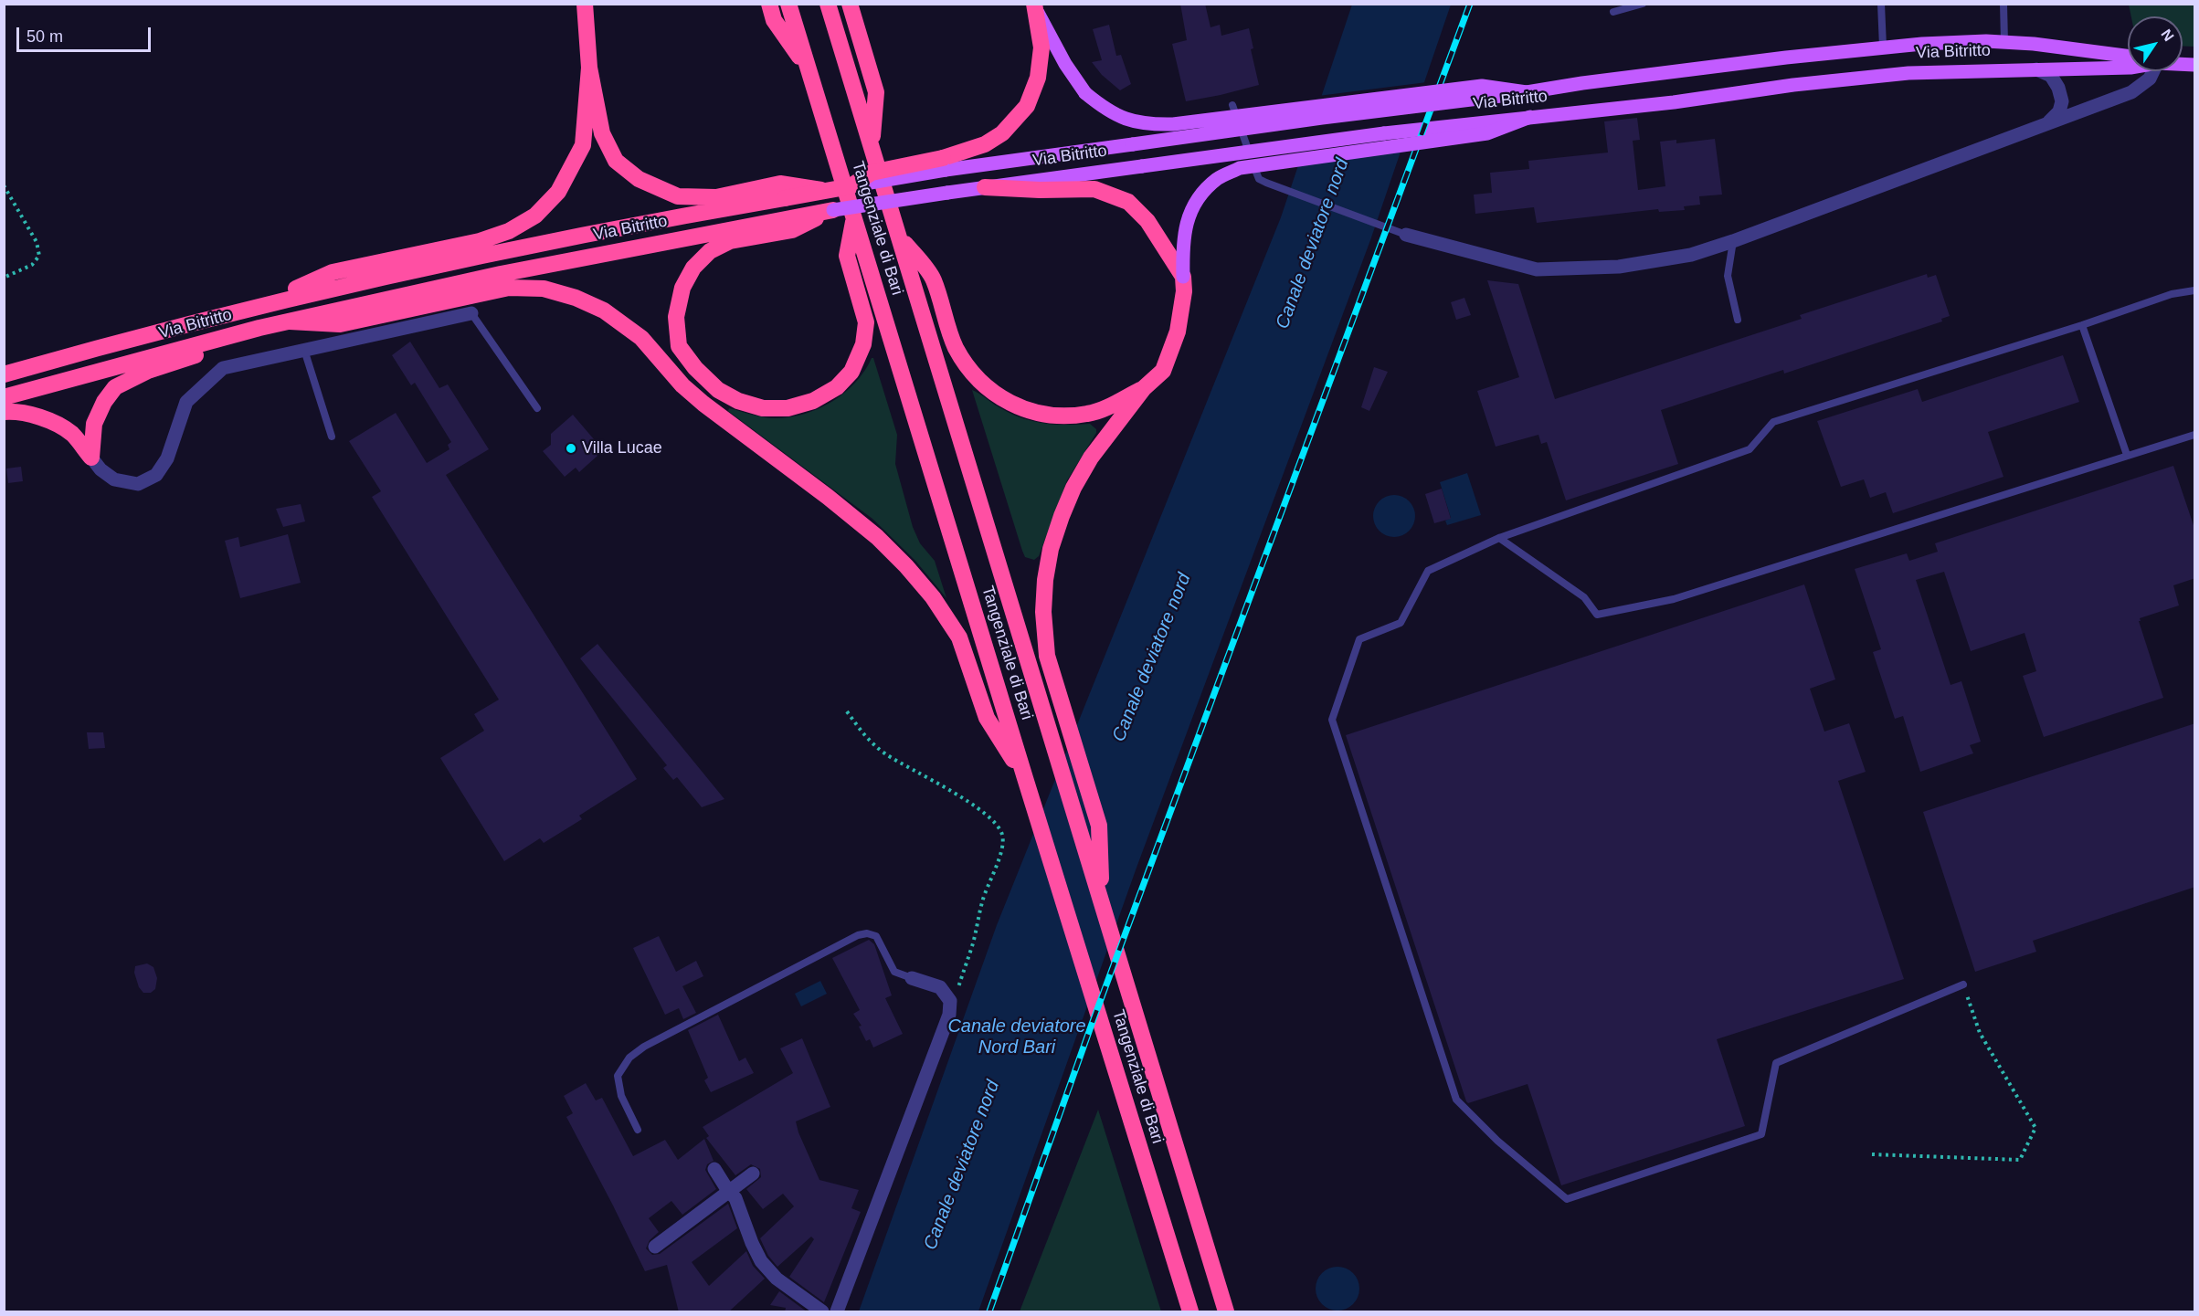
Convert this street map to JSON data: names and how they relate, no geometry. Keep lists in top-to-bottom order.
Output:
{
  "streets": {
    "highway": ["Via Bitritto", "Tangenziale di Bari"]
  },
  "water": ["Canale deviatore nord", "Canale deviatore Nord Bari"],
  "places": ["Villa Lucae"],
  "scale_bar": "50 m",
  "north": "top right"
}
